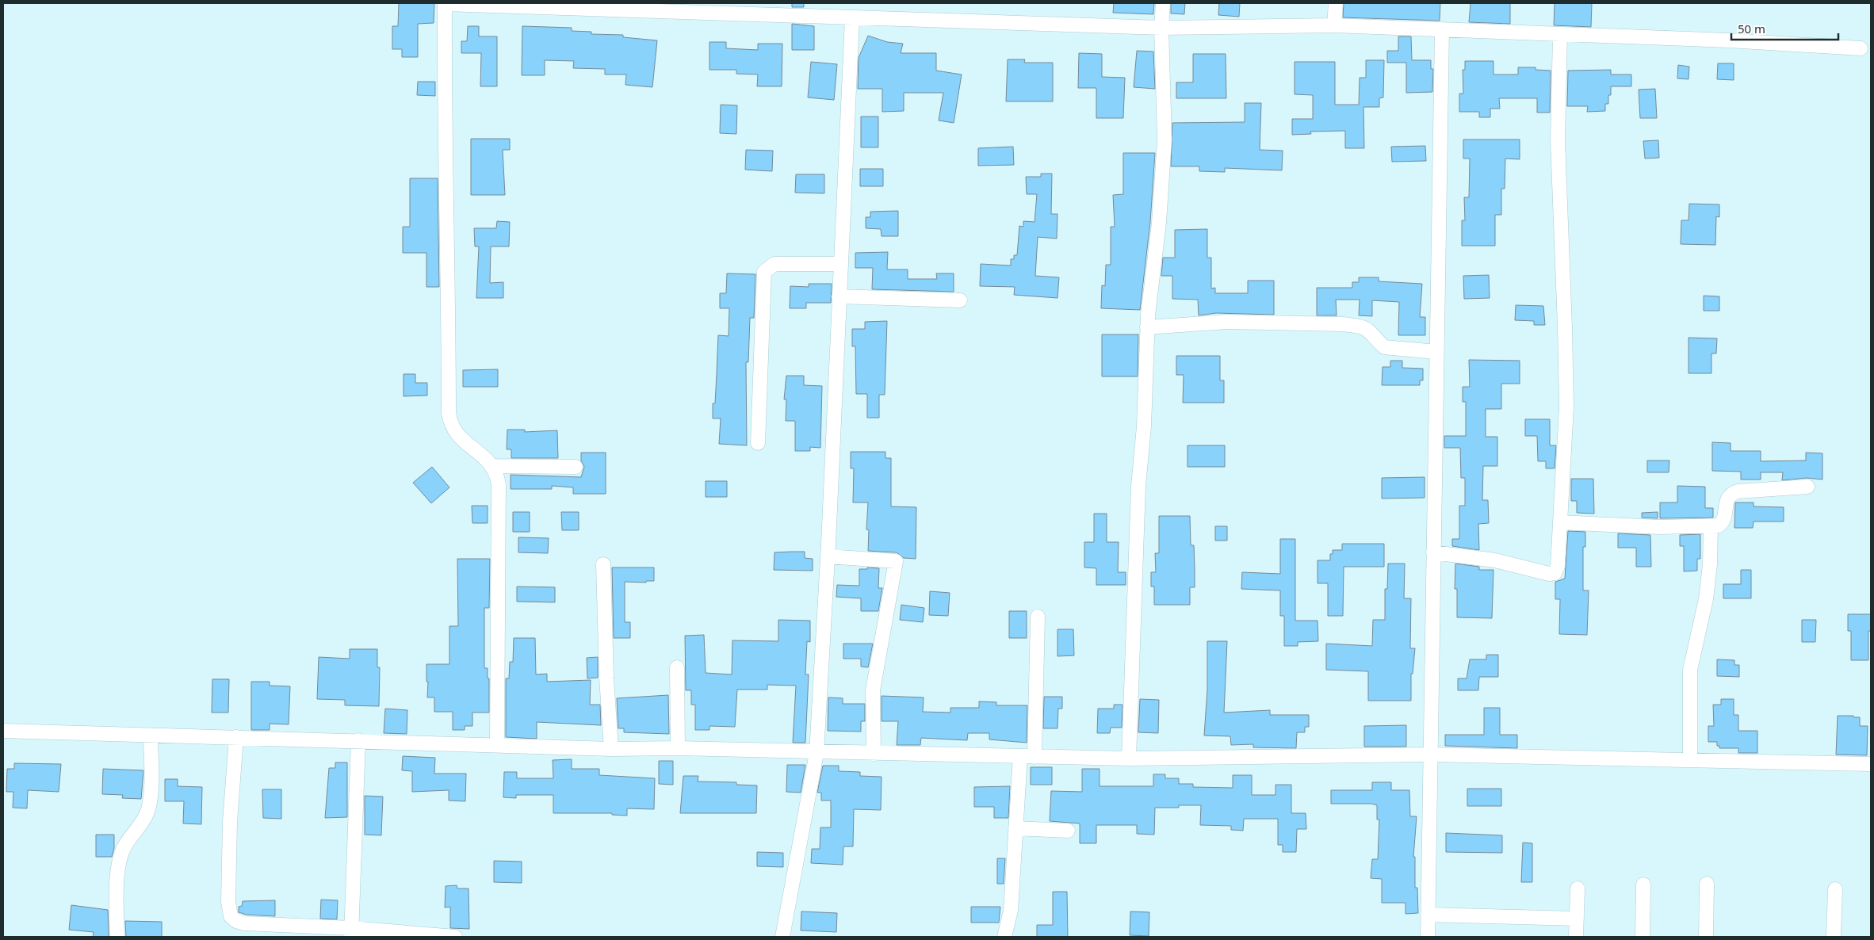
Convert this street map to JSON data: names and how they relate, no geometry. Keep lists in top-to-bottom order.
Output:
{
  "scale_bar": "50 m"
}
